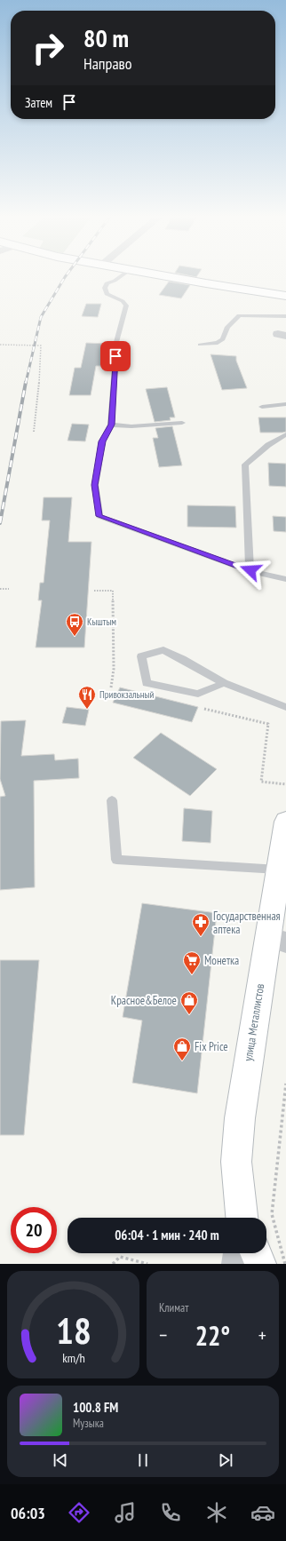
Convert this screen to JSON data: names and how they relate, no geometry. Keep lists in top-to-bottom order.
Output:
{
  "streets": {
    "main road": ["улица Металлистов"]
  },
  "places": {
    "bus stop": ["Кыштым"],
    "restaurant": ["Привокзальный"],
    "pharmacy": ["Государственная аптека"],
    "supermarket": ["Монетка"],
    "shop": ["Красное&Белое", "Fix Price"]
  },
  "page": {
    "turn": ["80 m", "Направо"],
    "then": "Затем",
    "limit": "20",
    "trip": "06:04 · 1 мин · 240 m",
    "tile": "Климат",
    "heat": ["−", "22°", "+"],
    "song": ["100.8 FM", "Музыка"],
    "tabs": "06:03",
    "gauge": ["18", "km/h"]
  }
}
